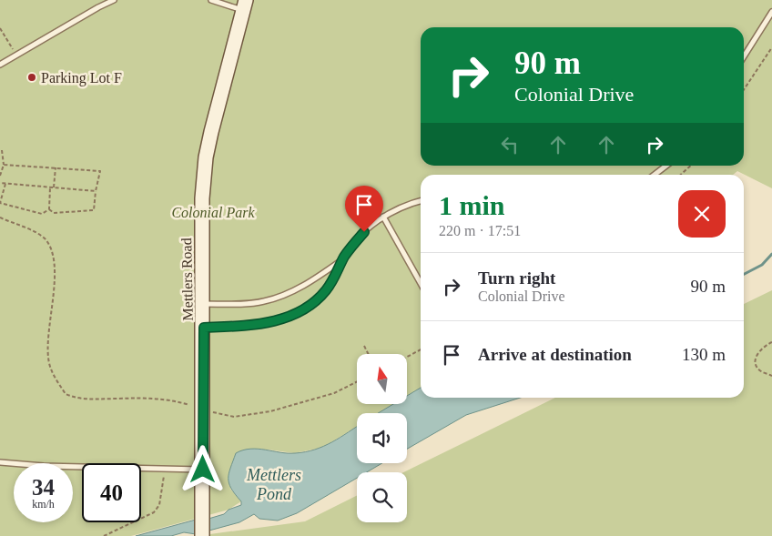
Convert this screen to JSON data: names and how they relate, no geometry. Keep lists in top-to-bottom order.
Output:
{
  "streets": {
    "street": ["Mettlers Road"]
  },
  "water": ["Mettlers Pond"],
  "parks": ["Colonial Park"],
  "places": ["Parking Lot F"],
  "north": "top",
  "page": {
    "turn": ["90 m", "Colonial Drive"],
    "heading": ["1 min", "220 m · 17:51"],
    "list": [
      {
        "name": "Turn right",
        "note": "Colonial Drive",
        "value": "90 m"
      },
      {
        "name": "Arrive at destination",
        "value": "130 m"
      }
    ],
    "speed": "34 km/h",
    "limit": "40"
  }
}
